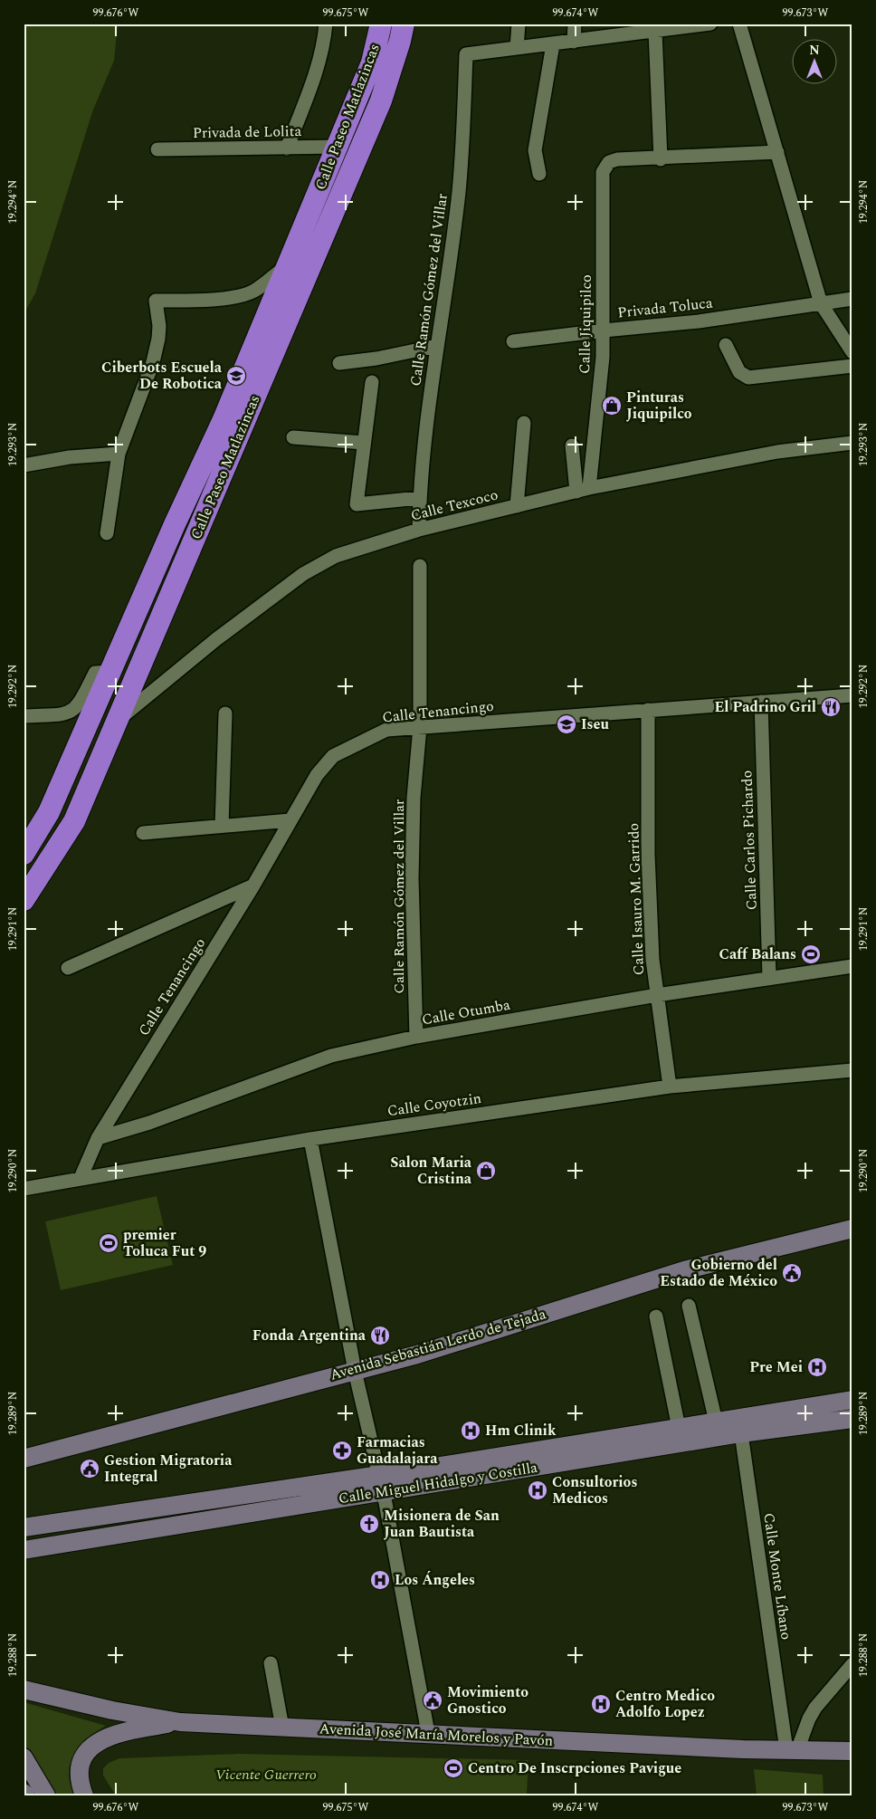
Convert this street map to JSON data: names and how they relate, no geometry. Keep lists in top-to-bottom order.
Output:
{
  "streets": {
    "highway": ["Calle Paseo Matlazincas"],
    "main road": ["Avenida Sebastián Lerdo de Tejada", "Calle Miguel Hidalgo y Costilla", "Avenida José María Morelos y Pavón"],
    "street": [
      "Privada de Lolita",
      "Calle Ramón Gómez del Villar",
      "Privada Toluca",
      "Calle Jiquipilco",
      "Calle Texcoco",
      "Calle Tenancingo",
      "Calle Carlos Pichardo",
      "Calle Isauro M. Garrido",
      "Calle Otumba",
      "Calle Coyotzin",
      "Calle Monte Líbano"
    ]
  },
  "crossings": [
    ["Calle Paseo Matlazincas", "Privada de Lolita"],
    ["Calle Paseo Matlazincas", "Calle Texcoco"],
    ["Calle Ramón Gómez del Villar", "Calle Texcoco"],
    ["Calle Ramón Gómez del Villar", "Calle Tenancingo"],
    ["Calle Ramón Gómez del Villar", "Calle Otumba"],
    ["Privada Toluca", "Calle Jiquipilco"],
    ["Calle Jiquipilco", "Calle Texcoco"],
    ["Calle Tenancingo", "Calle Carlos Pichardo"],
    ["Calle Tenancingo", "Calle Isauro M. Garrido"],
    ["Calle Tenancingo", "Calle Otumba"],
    ["Calle Tenancingo", "Calle Coyotzin"],
    ["Calle Carlos Pichardo", "Calle Otumba"],
    ["Calle Isauro M. Garrido", "Calle Otumba"],
    ["Calle Isauro M. Garrido", "Calle Coyotzin"],
    ["Calle Miguel Hidalgo y Costilla", "Calle Monte Líbano"],
    ["Calle Monte Líbano", "Avenida José María Morelos y Pavón"]
  ],
  "parks": ["Vicente Guerrero"],
  "places": {
    "school or university": ["Ciberbots Escuela De Robotica", "Iseu"],
    "shop": ["Pinturas Jiquipilco", "Salon Maria Cristina"],
    "restaurant": ["El Padrino Gril", "Fonda Argentina"],
    "sports": ["Caff Balans", "premier Toluca Fut 9", "Centro De Inscrpciones Pavigue"],
    "public building": ["Gobierno del Estado de México", "Gestion Migratoria Integral", "Movimiento Gnostico"],
    "hospital": [
      "Pre Mei",
      "Hm Clinik",
      "Consultorios Medicos",
      "Los Ángeles",
      "Centro Medico Adolfo Lopez"
    ],
    "pharmacy": ["Farmacias Guadalajara"],
    "church": ["Misionera de San Juan Bautista"]
  },
  "north": "top",
  "coordinates": [
    "99.676°W",
    "99.675°W",
    "99.674°W",
    "99.673°W",
    "19.294°N",
    "19.293°N",
    "19.292°N",
    "19.291°N",
    "19.290°N",
    "19.289°N",
    "19.288°N"
  ]
}
